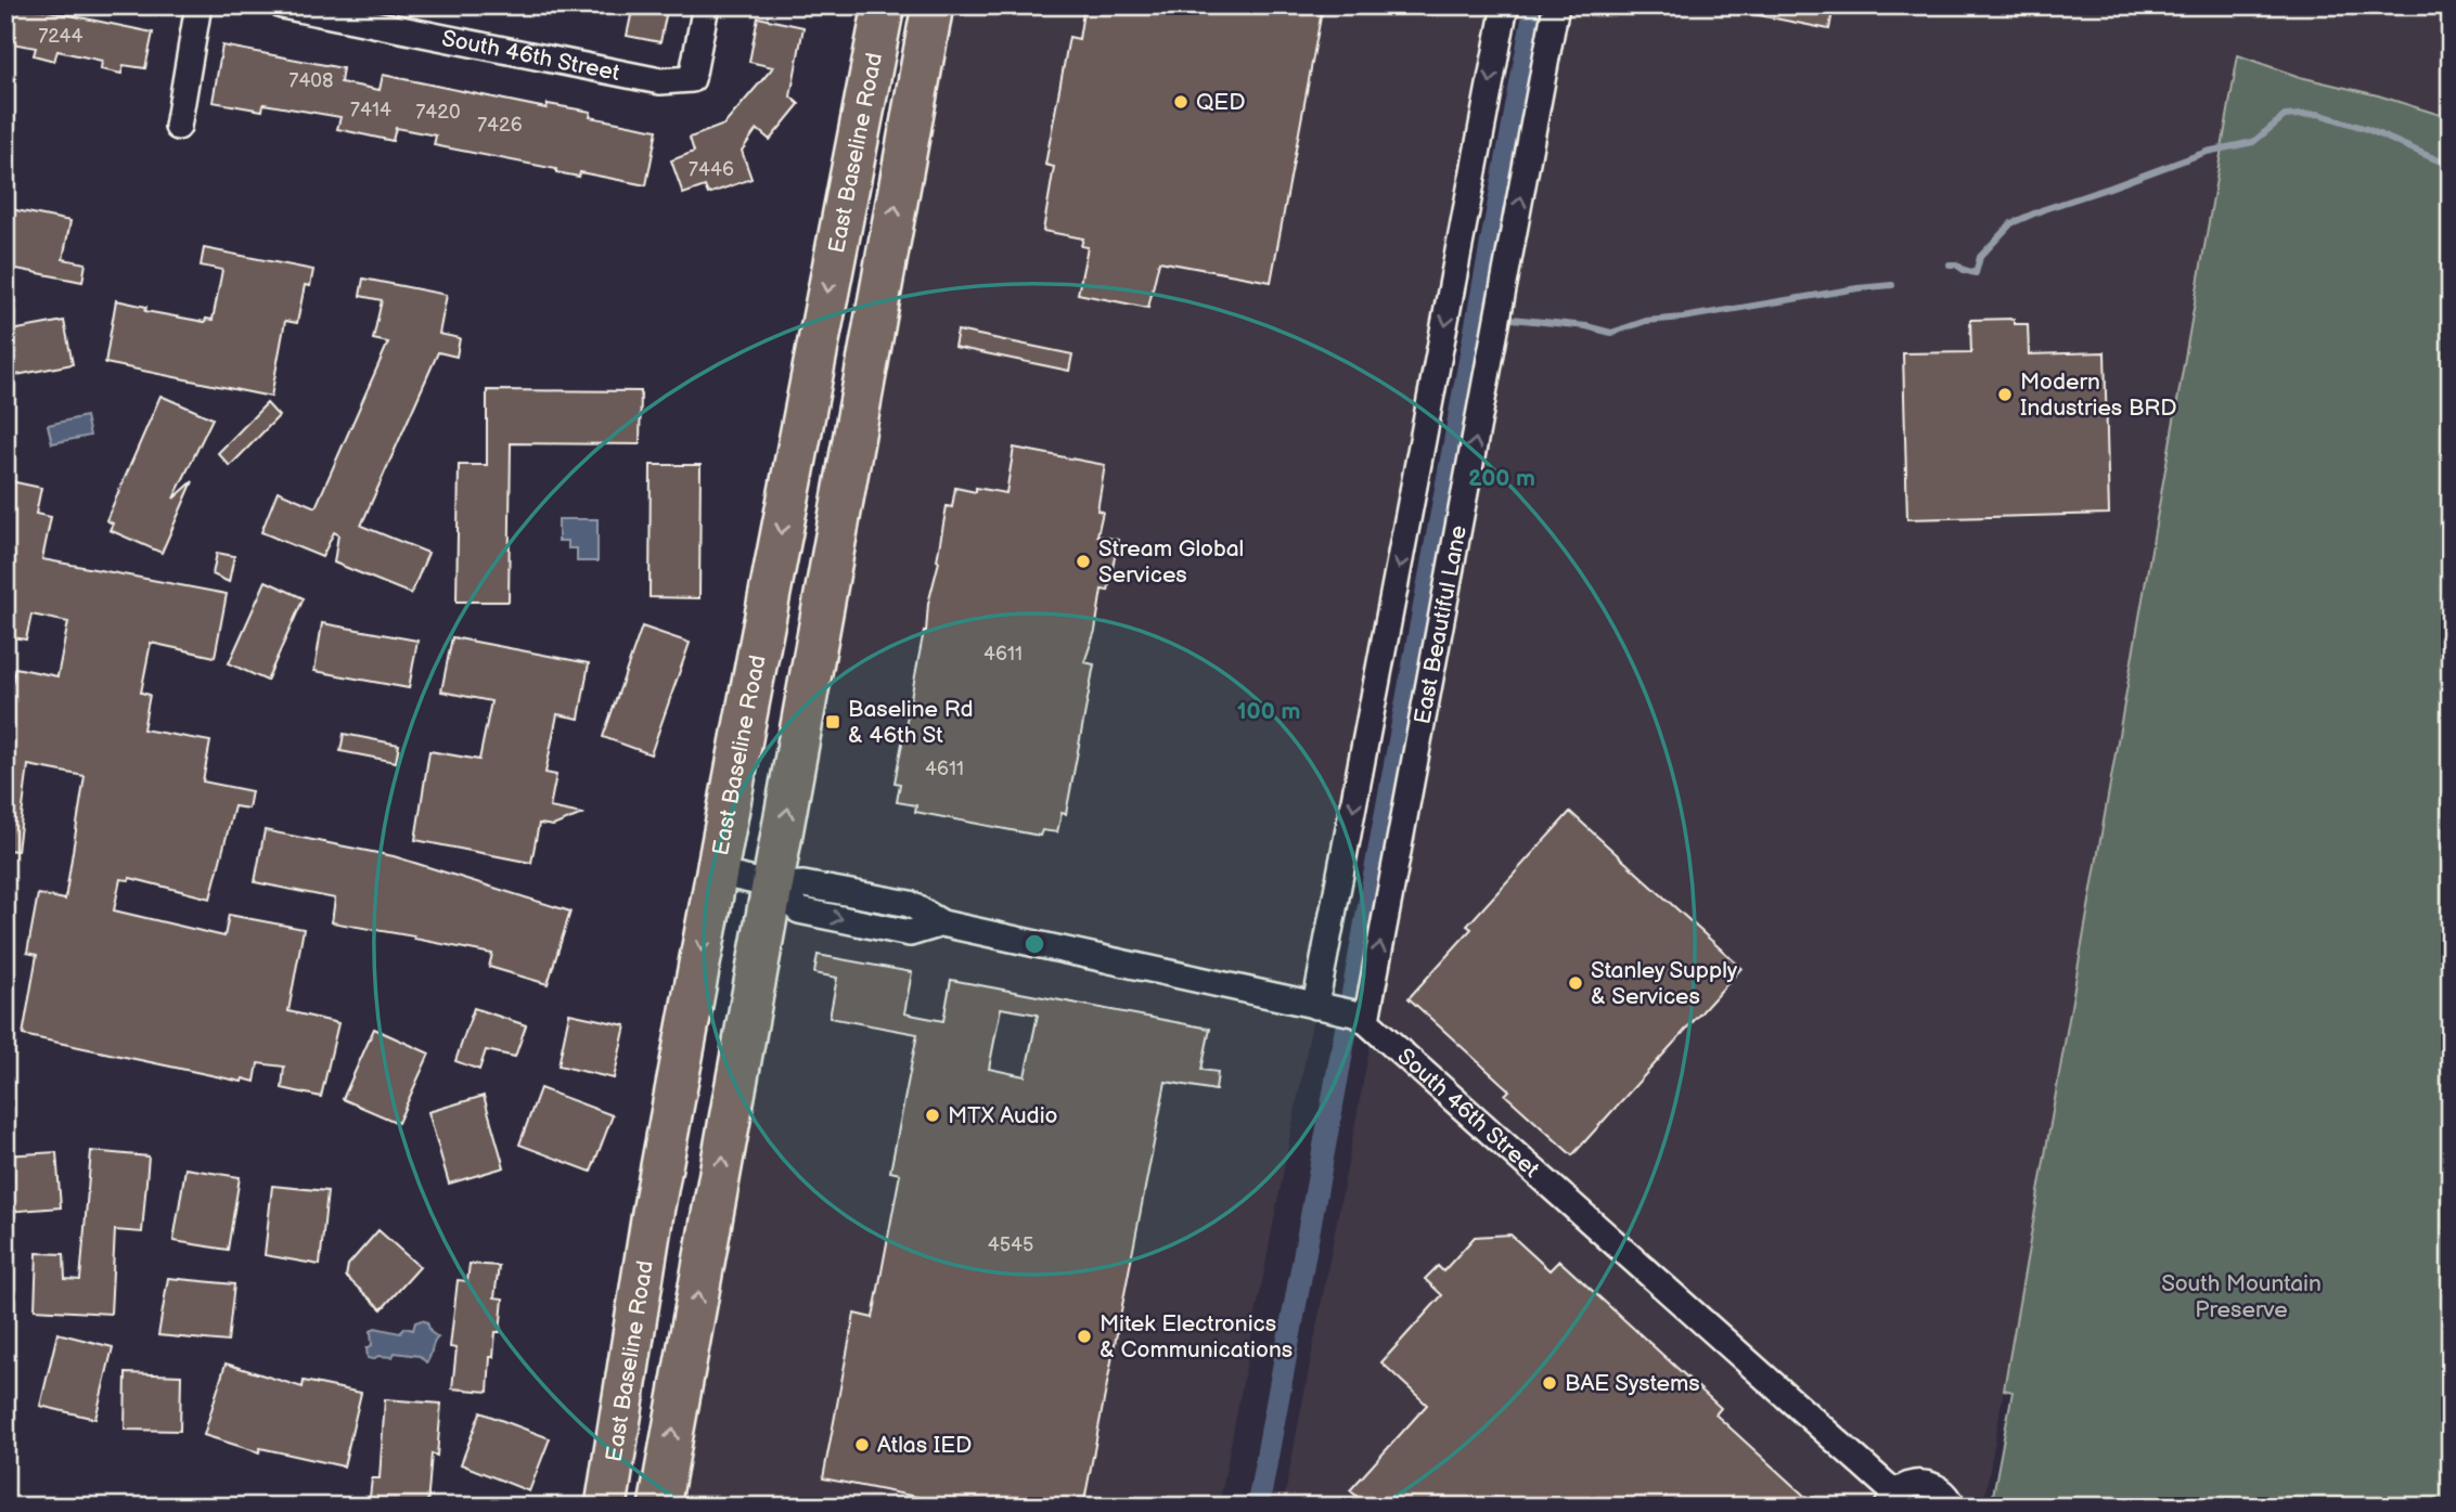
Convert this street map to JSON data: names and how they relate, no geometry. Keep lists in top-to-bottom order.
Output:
{
  "streets": {
    "main road": ["East Baseline Road"],
    "street": ["South 46th Street", "East Beautiful Lane"]
  },
  "crossings": [
    ["South 46th Street", "East Baseline Road"],
    ["South 46th Street", "East Beautiful Lane"]
  ],
  "parks": ["South Mountain Preserve"],
  "places": {
    "other": [
      "QED",
      "Modern Industries BRD",
      "Stream Global Services",
      "Stanley Supply & Services",
      "MTX Audio",
      "Mitek Electronics & Communications",
      "BAE Systems",
      "Atlas IED"
    ],
    "transit": ["Baseline Rd & 46th St"]
  },
  "house_numbers": [
    "7244",
    "7408",
    "7414",
    "7420",
    "7426",
    "7446",
    "4611",
    "4611",
    "4545"
  ],
  "rings": ["200 m", "100 m"]
}
